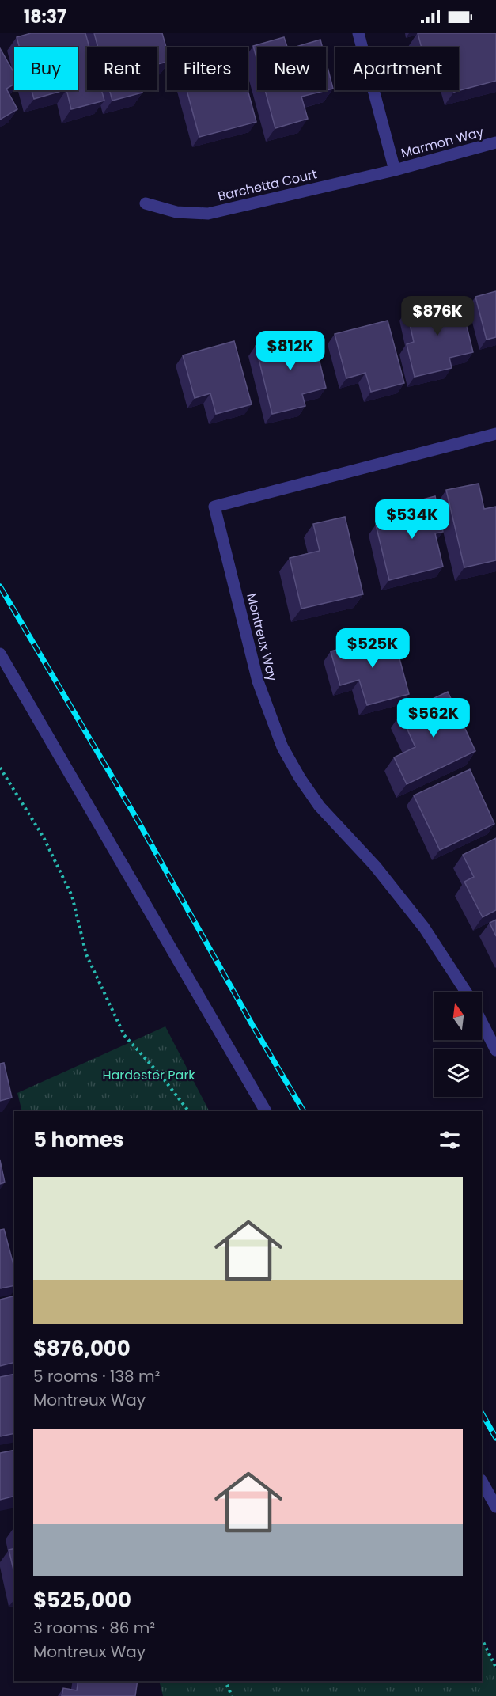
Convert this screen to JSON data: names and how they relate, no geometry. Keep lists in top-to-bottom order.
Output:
{
  "streets": {
    "street": ["Marmon Way", "Barchetta Court", "Montreux Way"]
  },
  "crossings": [
    ["Marmon Way", "Barchetta Court"]
  ],
  "parks": ["Hardester Park"],
  "north": "top",
  "page": {
    "status": "18:37",
    "chip": [
      "Buy",
      "Rent",
      "Filters",
      "New",
      "Apartment"
    ],
    "price": [
      "$876K",
      "$812K",
      "$534K",
      "$525K",
      "$562K"
    ],
    "heading": "5 homes",
    "list": [
      {
        "name": "$876,000",
        "note": "5 rooms · 138 m² · Montreux Way"
      },
      {
        "name": "$525,000",
        "note": "3 rooms · 86 m² · Montreux Way"
      }
    ]
  }
}
